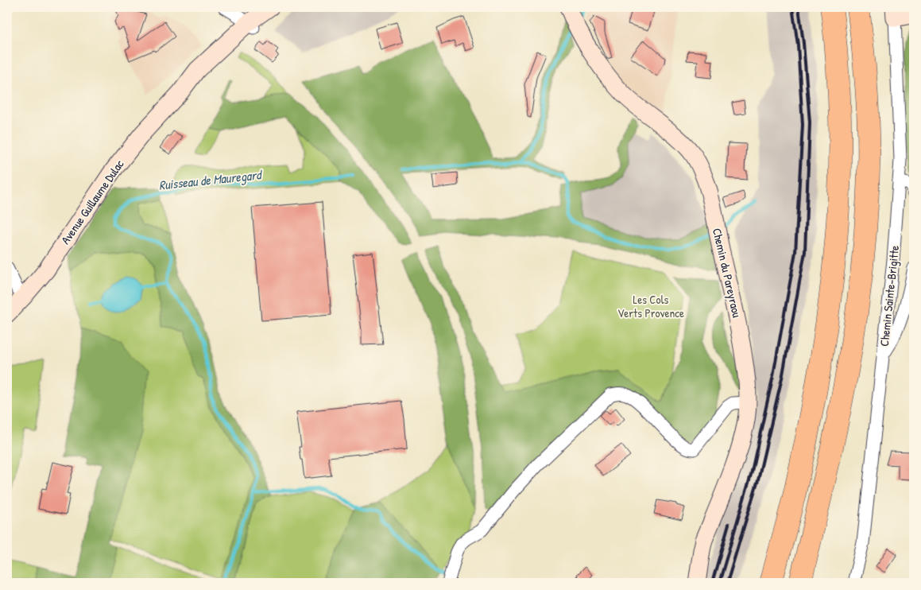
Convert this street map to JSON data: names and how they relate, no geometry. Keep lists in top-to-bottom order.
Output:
{
  "streets": {
    "street": ["Avenue Guillaume Dulac", "Chemin du Pareyraou", "Chemin Sainte-Brigitte"]
  },
  "water": ["Ruisseau de Mauregard"],
  "parks": ["Les Cols Verts Provence"]
}
